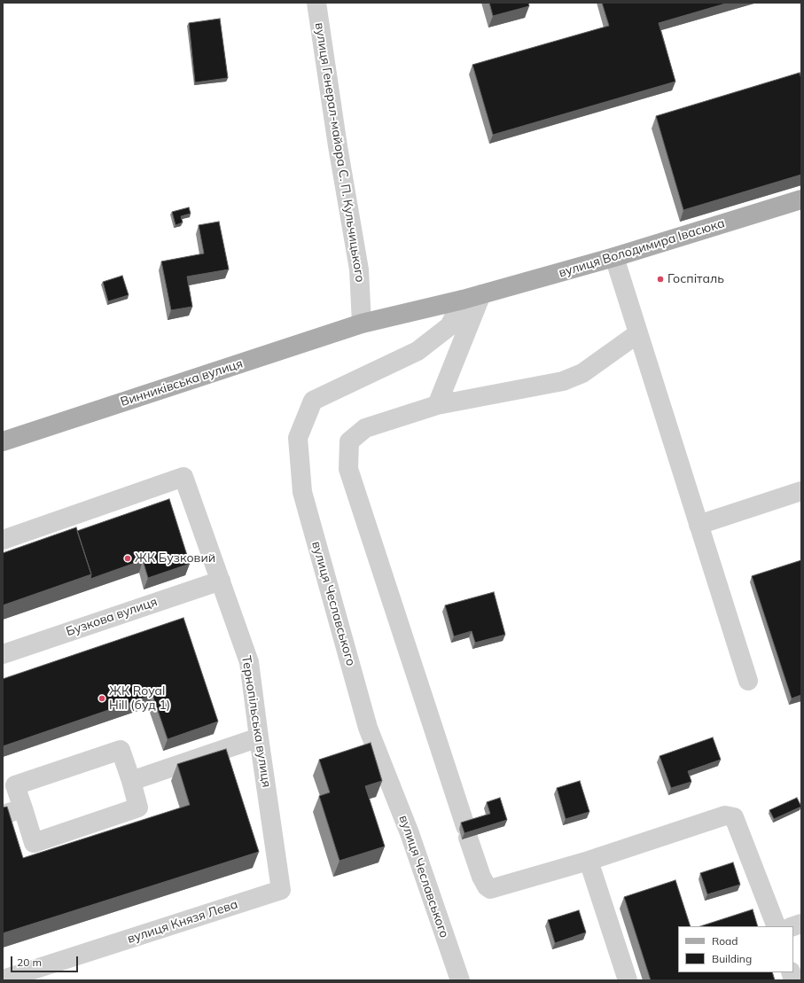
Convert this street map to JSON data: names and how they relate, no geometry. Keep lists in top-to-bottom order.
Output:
{
  "streets": {
    "main road": ["вулиця Володимира Івасюка", "Винниківська вулиця"],
    "street": [
      "вулиця Генерал-майора С. П. Кульчицького",
      "вулиця Чеславського",
      "Бузкова вулиця",
      "Тернопільська вулиця",
      "вулиця Князя Лева"
    ]
  },
  "crossings": [
    ["вулиця Генерал-майора С. П. Кульчицького", "Винниківська вулиця"],
    ["вулиця Володимира Івасюка", "Винниківська вулиця"],
    ["вулиця Володимира Івасюка", "вулиця Чеславського"],
    ["Винниківська вулиця", "вулиця Чеславського"],
    ["Бузкова вулиця", "Тернопільська вулиця"],
    ["Тернопільська вулиця", "вулиця Князя Лева"]
  ],
  "places": ["Госпіталь", "ЖК Бузковий", "ЖК Royal Hill (буд 1)"],
  "legend": ["Road", "Building"],
  "scale_bar": "20 m"
}
